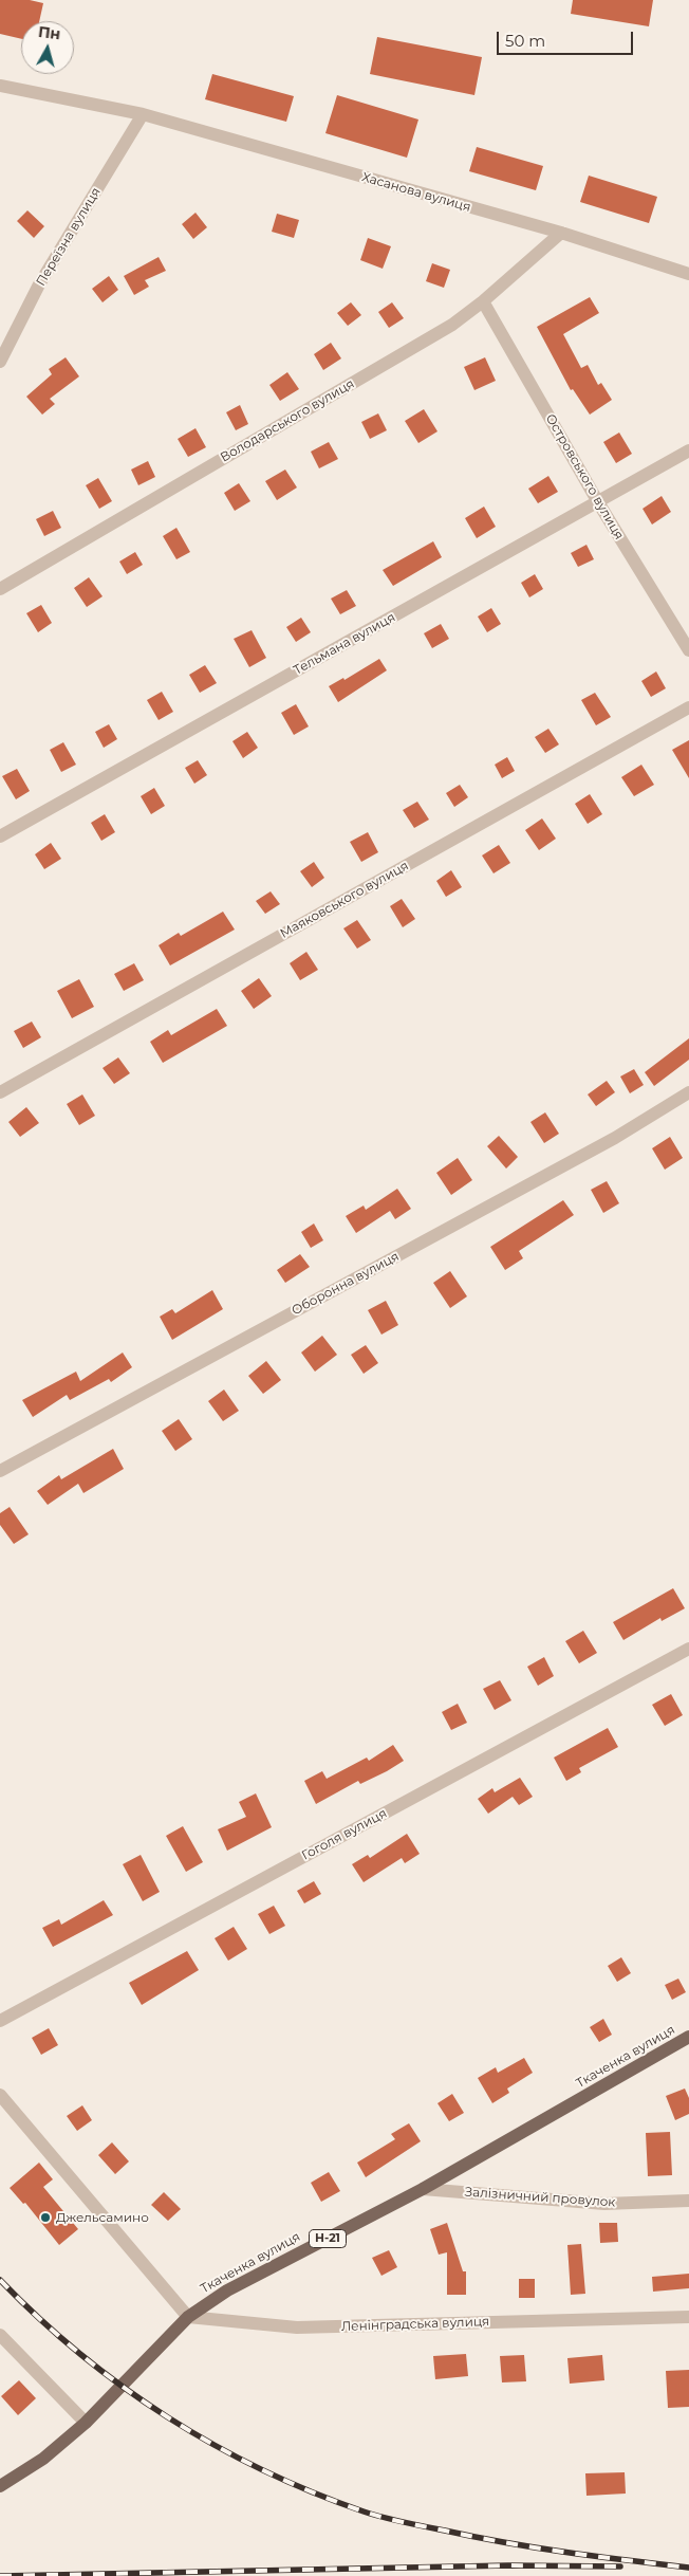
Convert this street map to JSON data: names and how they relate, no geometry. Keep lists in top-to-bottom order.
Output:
{
  "streets": {
    "main road": ["Ткаченка вулиця", "Н-21"],
    "street": [
      "Хасанова вулиця",
      "Переїзна вулиця",
      "Володарського вулиця",
      "Островського вулиця",
      "Тельмана вулиця",
      "Маяковського вулиця",
      "Оборонна вулиця",
      "Гоголя вулиця",
      "Залізничний провулок",
      "Ленінградська вулиця"
    ]
  },
  "crossings": [
    ["Хасанова вулиця", "Переїзна вулиця"],
    ["Хасанова вулиця", "Володарського вулиця"],
    ["Володарського вулиця", "Островського вулиця"],
    ["Островського вулиця", "Тельмана вулиця"],
    ["Ткаченка вулиця", "Залізничний провулок"],
    ["Ткаченка вулиця", "Ленінградська вулиця"]
  ],
  "places": ["Джельсамино"],
  "scale_bar": "50 m",
  "north": "top"
}
